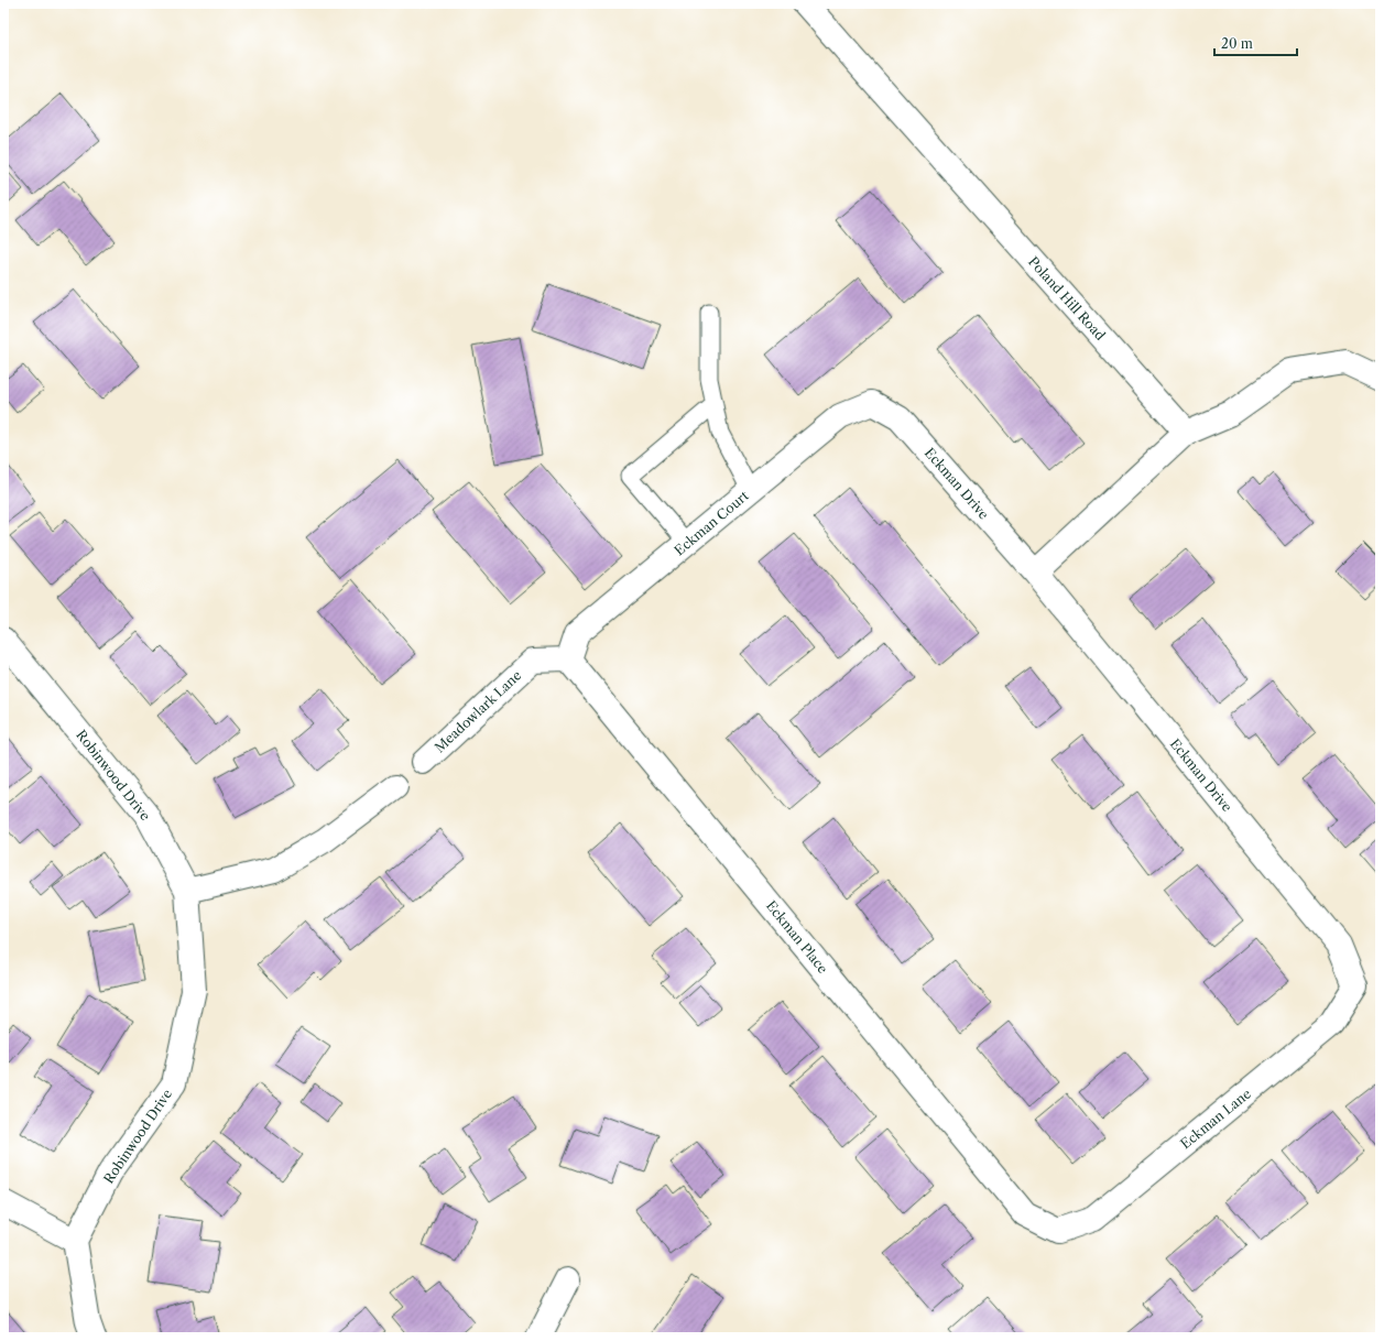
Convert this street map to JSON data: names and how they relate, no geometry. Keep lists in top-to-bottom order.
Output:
{
  "streets": {
    "street": [
      "Poland Hill Road",
      "Eckman Drive",
      "Eckman Court",
      "Meadowlark Lane",
      "Robinwood Drive",
      "Eckman Place",
      "Eckman Lane"
    ]
  },
  "crossings": [
    ["Eckman Drive", "Eckman Court"],
    ["Eckman Drive", "Eckman Lane"],
    ["Eckman Court", "Meadowlark Lane"],
    ["Eckman Court", "Eckman Place"],
    ["Meadowlark Lane", "Eckman Place"],
    ["Eckman Place", "Eckman Lane"]
  ],
  "scale_bar": "20 m"
}
